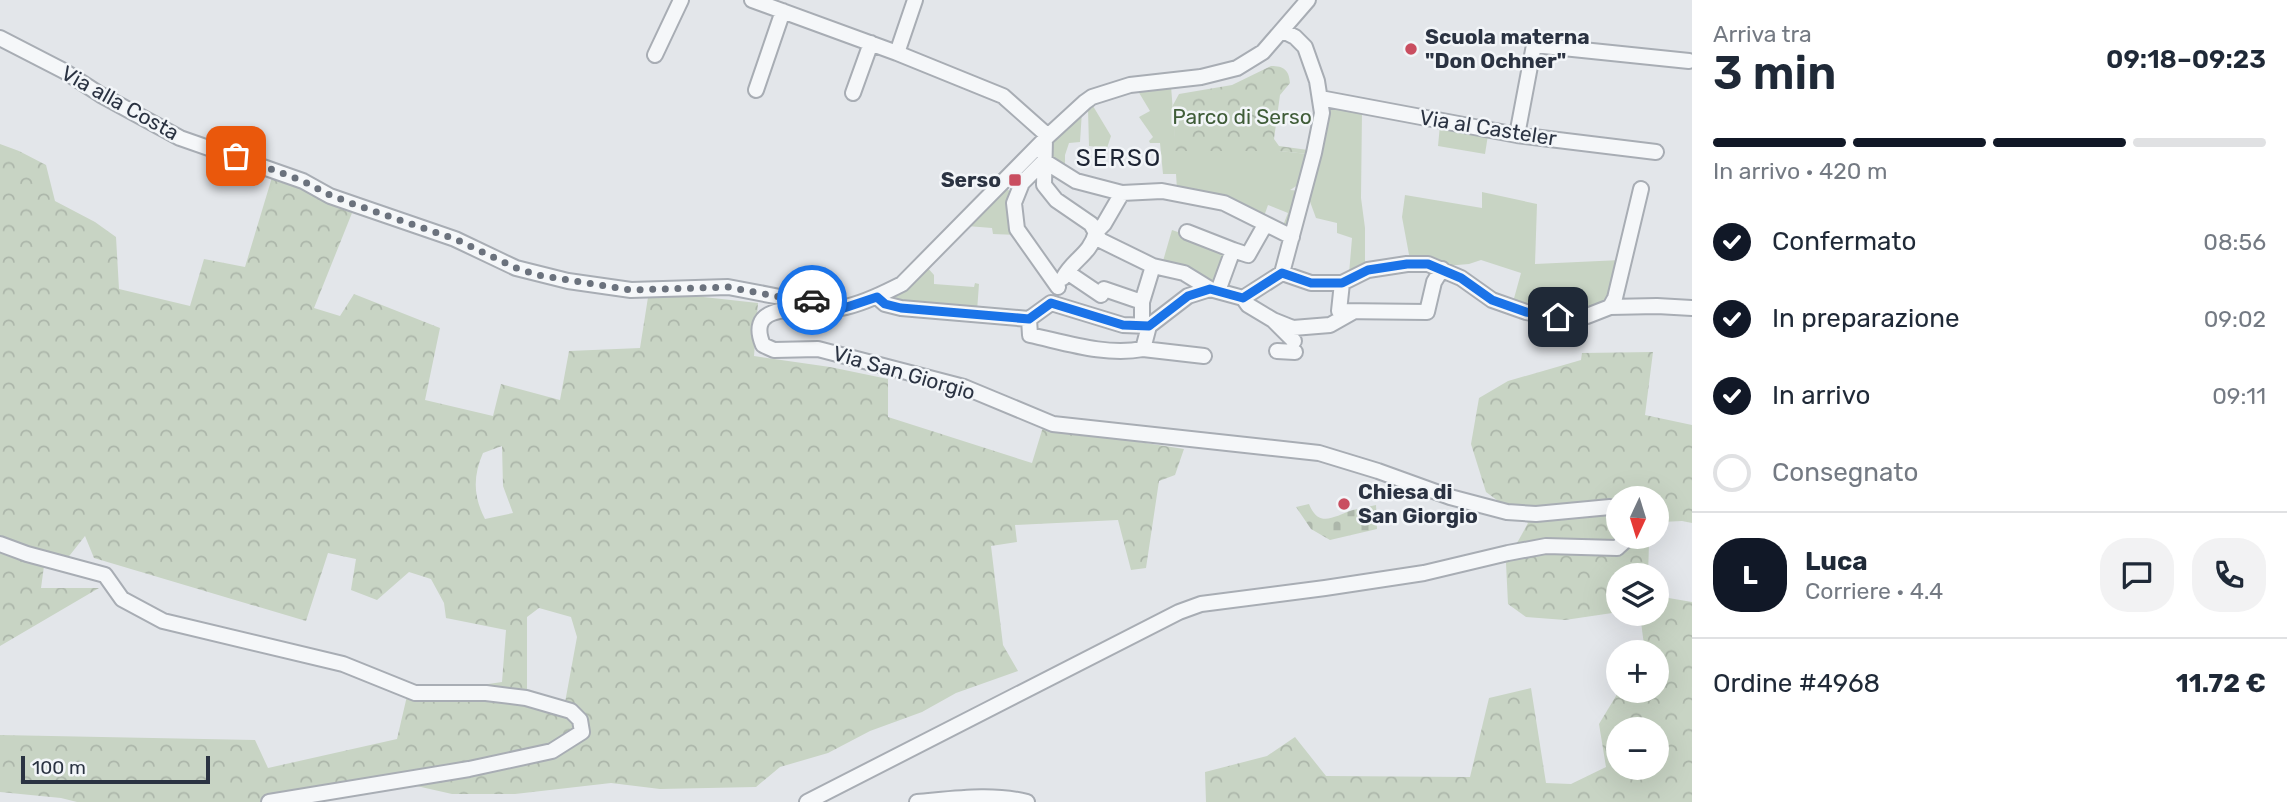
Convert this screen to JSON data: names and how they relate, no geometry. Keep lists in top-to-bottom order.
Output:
{
  "streets": {
    "street": ["Via alla Costa", "Via al Casteler", "Via San Giorgio"]
  },
  "crossings": [
    ["Via alla Costa", "Via San Giorgio"]
  ],
  "districts": ["SERSO"],
  "parks": ["Parco di Serso"],
  "places": {
    "other": ["Scuola materna \"Don Ochner\"", "Chiesa di San Giorgio"],
    "transit": ["Serso"]
  },
  "scale_bar": "100 m",
  "north": "bottom",
  "page": {
    "heading": ["3 min", "Arriva tra", "09:18–09:23"],
    "panel": [
      "Luca",
      "Corriere · 4.4",
      "Ordine #4968",
      "11.72 €"
    ],
    "bar": "In arrivo · 420 m",
    "list": [
      ["Confermato", "08:56"],
      ["In preparazione", "09:02"],
      ["In arrivo", "09:11"],
      "Consegnato"
    ],
    "map_buttons": ["+", "−"],
    "round": "L",
    "scale": "100 m"
  }
}
